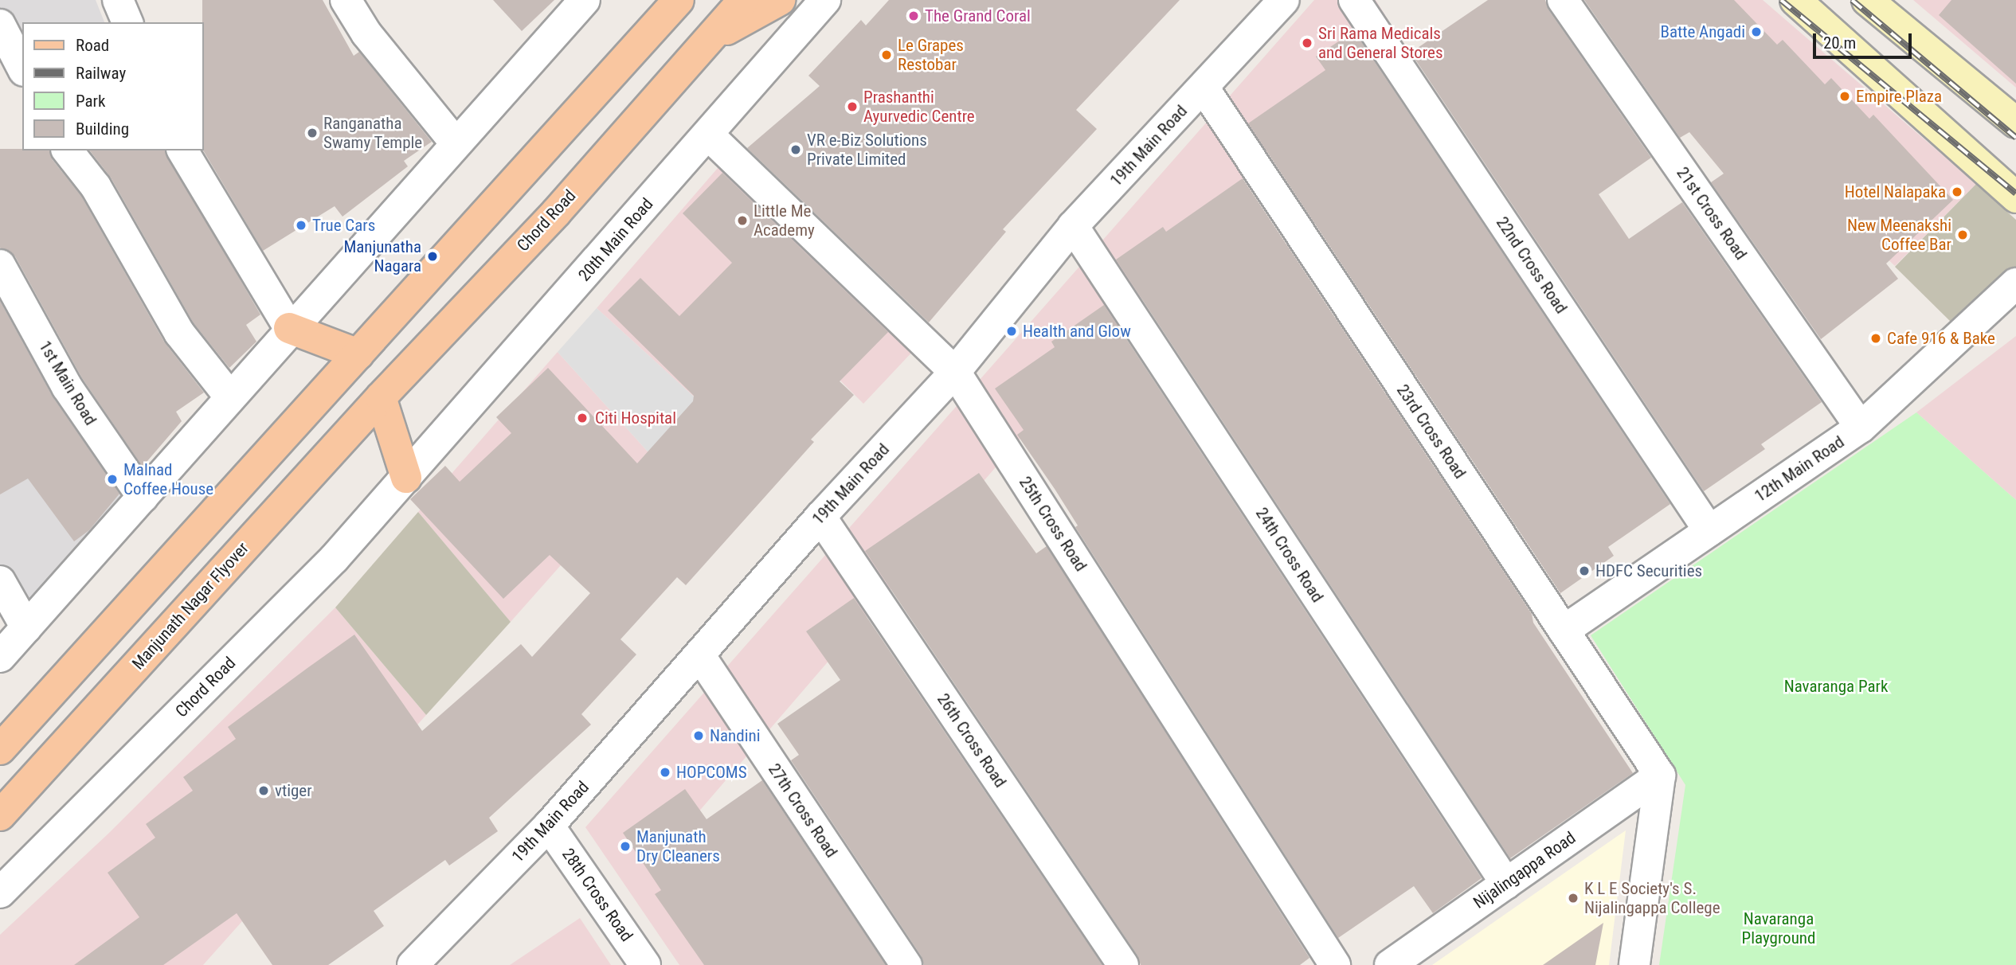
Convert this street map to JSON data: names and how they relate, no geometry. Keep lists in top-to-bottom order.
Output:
{
  "streets": {
    "main road": ["Chord Road", "Manjunath Nagar Flyover"],
    "street": [
      "19th Main Road",
      "21st Cross Road",
      "20th Main Road",
      "22nd Cross Road",
      "1st Main Road",
      "23rd Cross Road",
      "12th Main Road",
      "25th Cross Road",
      "24th Cross Road",
      "26th Cross Road",
      "27th Cross Road",
      "Nijalingappa Road",
      "28th Cross Road"
    ]
  },
  "crossings": [
    ["19th Main Road", "23rd Cross Road"],
    ["19th Main Road", "25th Cross Road"],
    ["19th Main Road", "24th Cross Road"],
    ["19th Main Road", "26th Cross Road"],
    ["19th Main Road", "27th Cross Road"],
    ["19th Main Road", "28th Cross Road"],
    ["21st Cross Road", "12th Main Road"],
    ["Chord Road", "20th Main Road"],
    ["Chord Road", "Manjunath Nagar Flyover"],
    ["20th Main Road", "25th Cross Road"],
    ["22nd Cross Road", "12th Main Road"],
    ["23rd Cross Road", "12th Main Road"],
    ["23rd Cross Road", "Nijalingappa Road"],
    ["24th Cross Road", "Nijalingappa Road"]
  ],
  "parks": ["Navaranga Park", "Navaranga Playground"],
  "places": [
    "The Grand Coral",
    "Batte Angadi",
    "Sri Rama Medicals and General Stores",
    "Le Grapes Restobar",
    "Empire Plaza",
    "Prashanthi Ayurvedic Centre",
    "Ranganatha Swamy Temple",
    "VR e-Biz Solutions Private Limited",
    "Hotel Nalapaka",
    "Little Me Academy",
    "True Cars",
    "New Meenakshi Coffee Bar",
    "Manjunatha Nagara",
    "Health and Glow",
    "Cafe 916 & Bake",
    "Citi Hospital",
    "Malnad Coffee House",
    "HDFC Securities",
    "Nandini",
    "HOPCOMS",
    "vtiger",
    "Manjunath Dry Cleaners",
    "K L E Society's S. Nijalingappa College"
  ],
  "legend": [
    "Road",
    "Railway",
    "Park",
    "Building"
  ],
  "scale_bar": "20 m"
}
